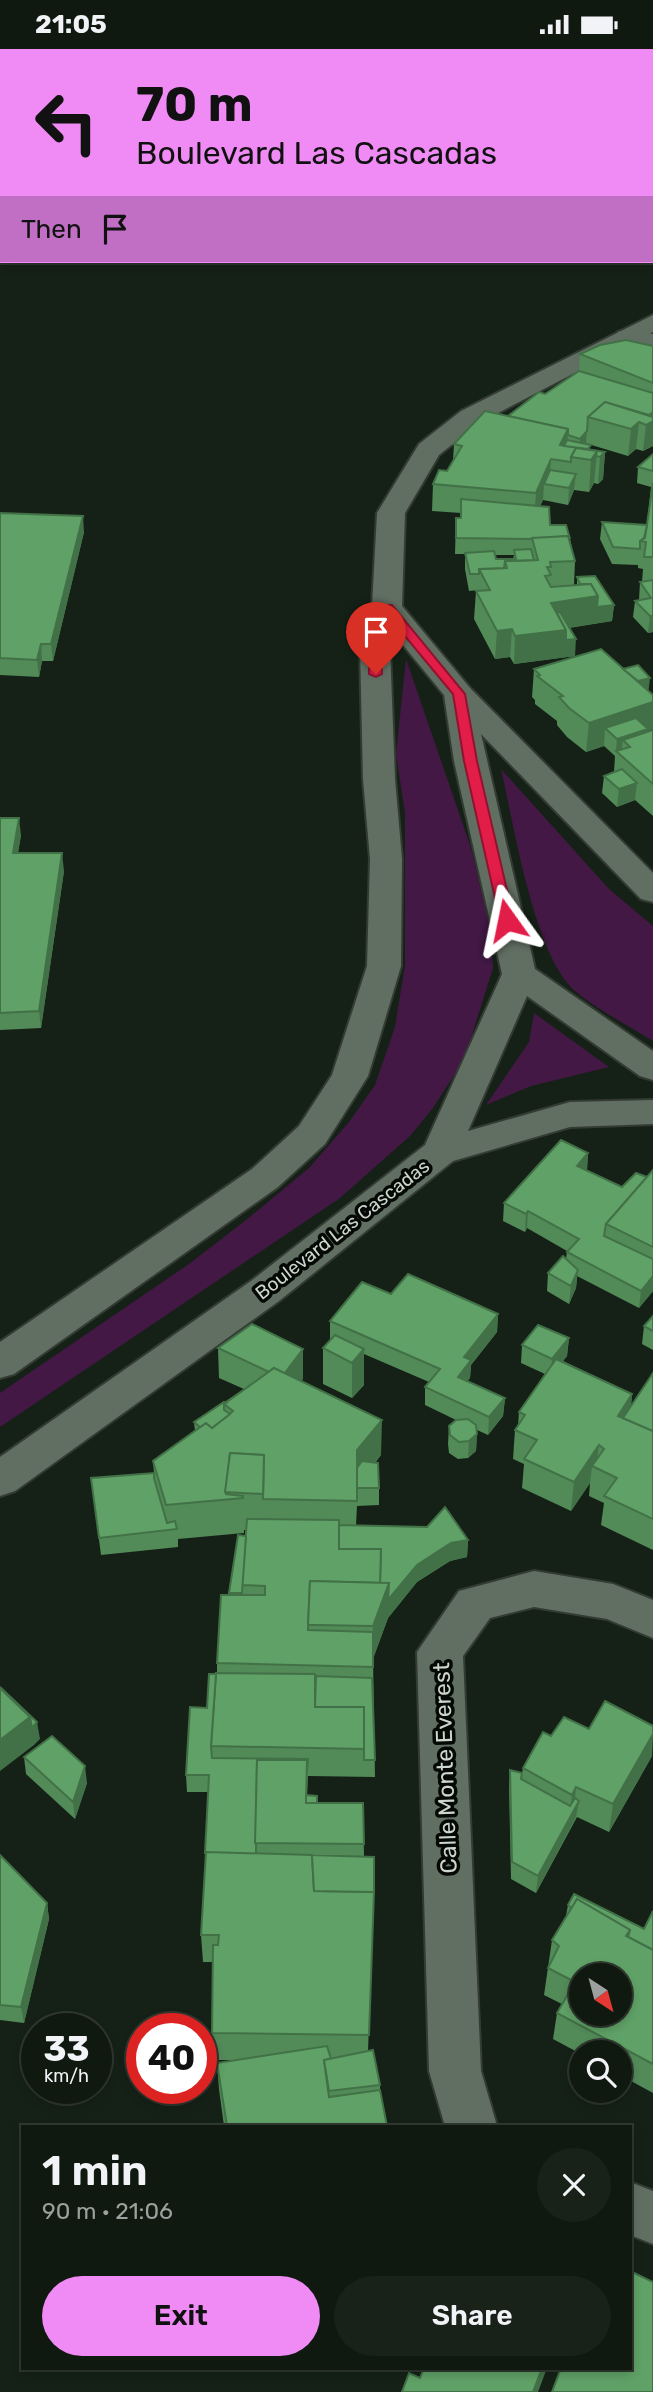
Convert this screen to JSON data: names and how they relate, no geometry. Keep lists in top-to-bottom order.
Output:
{
  "streets": {
    "street": ["Boulevard Las Cascadas", "Calle Monte Everest"]
  },
  "north": "bottom right",
  "page": {
    "status": "21:05",
    "turn": ["70 m", "Boulevard Las Cascadas"],
    "then": "Then",
    "speed": "33 km/h",
    "limit": "40",
    "heading": ["1 min", "90 m · 21:06"],
    "buttons": ["Exit", "Share"]
  }
}
